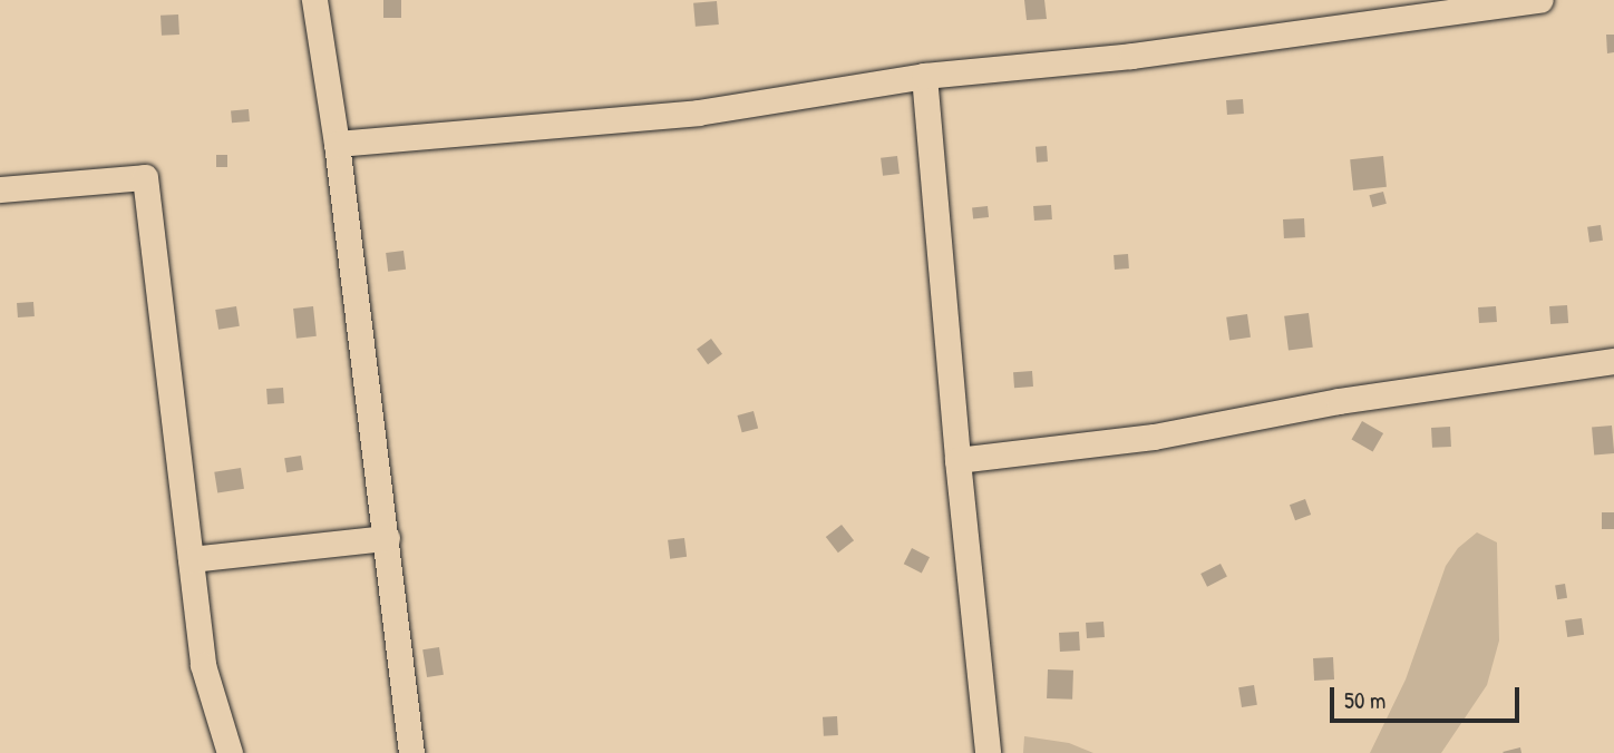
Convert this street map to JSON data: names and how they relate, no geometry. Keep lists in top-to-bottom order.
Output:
{
  "scale_bar": "50 m"
}
